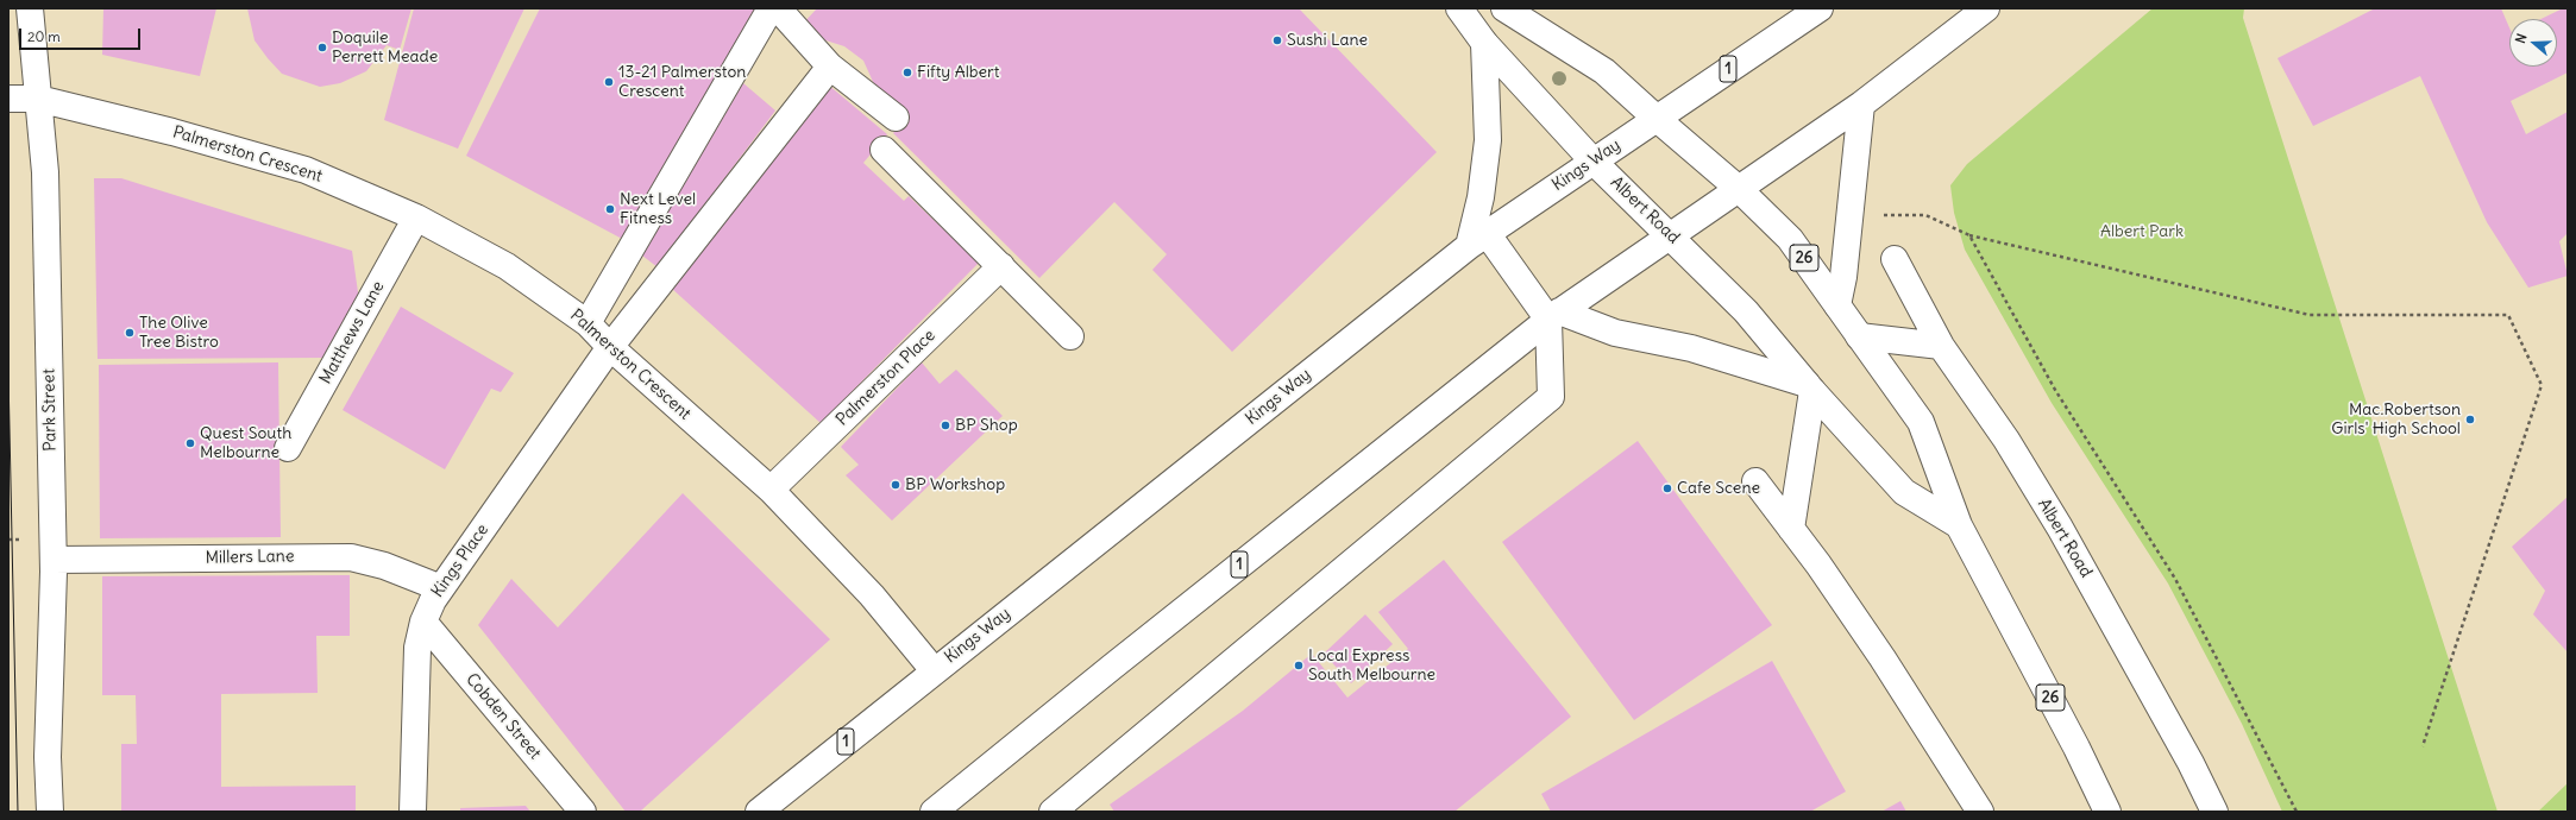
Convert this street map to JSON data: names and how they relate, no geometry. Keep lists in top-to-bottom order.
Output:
{
  "streets": {
    "main road": [
      "1",
      "Palmerston Crescent",
      "Kings Way",
      "Albert Road",
      "26",
      "Matthews Lane",
      "Palmerston Place",
      "Park Street",
      "Millers Lane",
      "Kings Place",
      "Cobden Street"
    ]
  },
  "crossings": [
    ["1", "Albert Road"],
    ["1", "26"],
    ["Palmerston Crescent", "Kings Way"],
    ["Palmerston Crescent", "Matthews Lane"],
    ["Palmerston Crescent", "Palmerston Place"],
    ["Palmerston Crescent", "Park Street"],
    ["Palmerston Crescent", "Kings Place"],
    ["Kings Way", "Albert Road"],
    ["Albert Road", "26"],
    ["Park Street", "Millers Lane"],
    ["Millers Lane", "Kings Place"],
    ["Kings Place", "Cobden Street"]
  ],
  "parks": ["Albert Park"],
  "places": [
    "Sushi Lane",
    "Doquile Perrett Meade",
    "Fifty Albert",
    "13-21 Palmerston Crescent",
    "Next Level Fitness",
    "The Olive Tree Bistro",
    "Mac.Robertson Girls' High School",
    "BP Shop",
    "Quest South Melbourne",
    "BP Workshop",
    "Cafe Scene",
    "Local Express South Melbourne"
  ],
  "scale_bar": "20 m",
  "north": "left"
}
